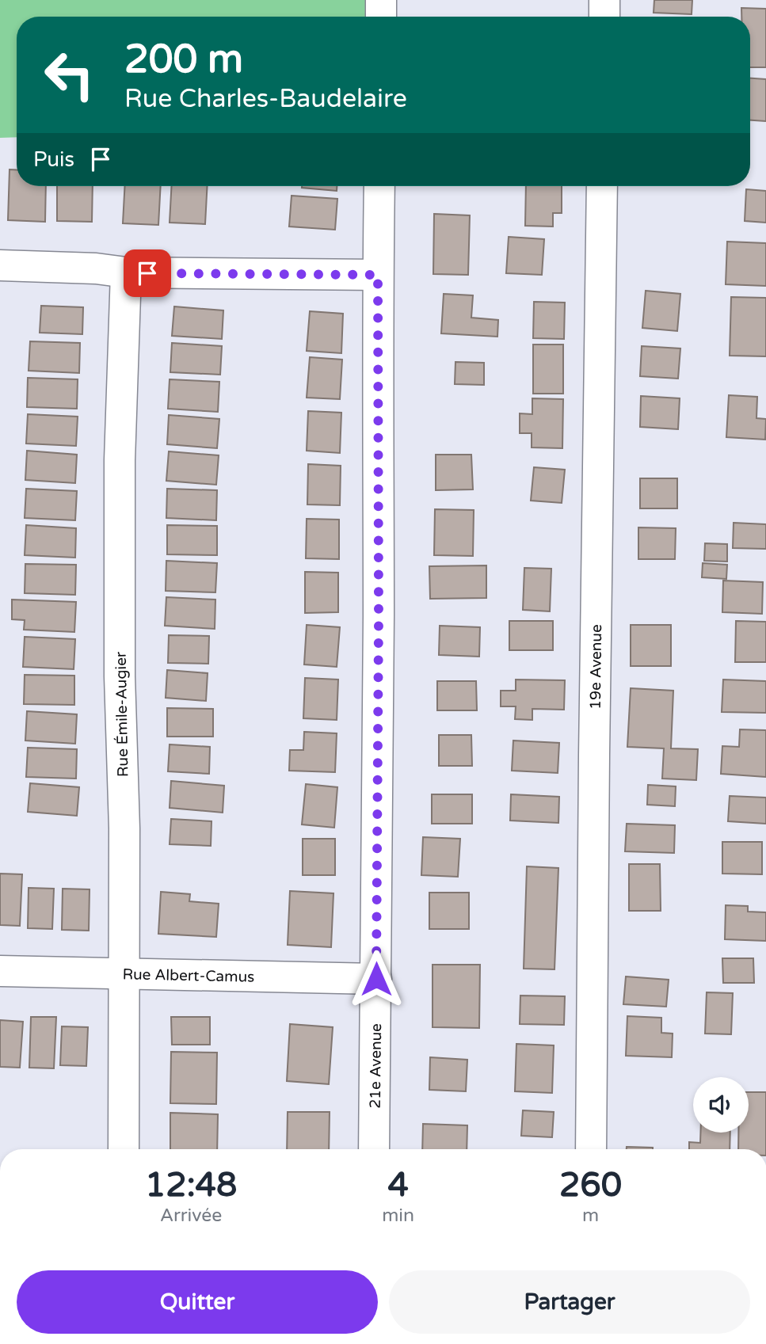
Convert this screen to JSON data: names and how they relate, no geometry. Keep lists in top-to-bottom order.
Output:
{
  "streets": {
    "street": [
      "19e Avenue",
      "Rue Émile-Augier",
      "Rue Albert-Camus",
      "21e Avenue"
    ]
  },
  "crossings": [
    ["Rue Émile-Augier", "Rue Albert-Camus"],
    ["Rue Albert-Camus", "21e Avenue"]
  ],
  "page": {
    "turn": ["200 m", "Rue Charles-Baudelaire"],
    "then": "Puis",
    "eta": [
      "12:48",
      "Arrivée",
      "4",
      "min",
      "260",
      "m"
    ],
    "buttons": ["Quitter", "Partager"]
  }
}
